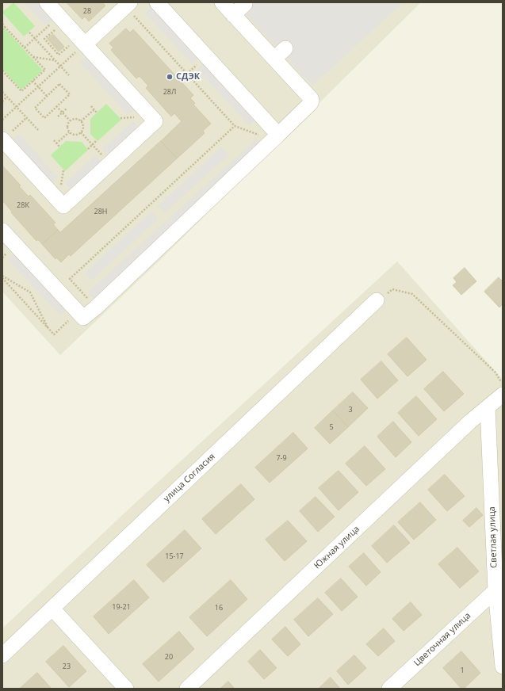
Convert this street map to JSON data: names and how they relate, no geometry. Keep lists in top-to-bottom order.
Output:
{
  "streets": {
    "street": [
      "улица Согласия",
      "Светлая улица",
      "Южная улица",
      "Цветочная улица"
    ]
  },
  "crossings": [
    ["Светлая улица", "Южная улица"],
    ["Светлая улица", "Цветочная улица"]
  ],
  "places": ["СДЭК"],
  "house_numbers": [
    "28",
    "28Л",
    "28К",
    "28Н",
    "3",
    "5",
    "7-9",
    "15-17",
    "19-21",
    "16",
    "20",
    "23",
    "1"
  ]
}
